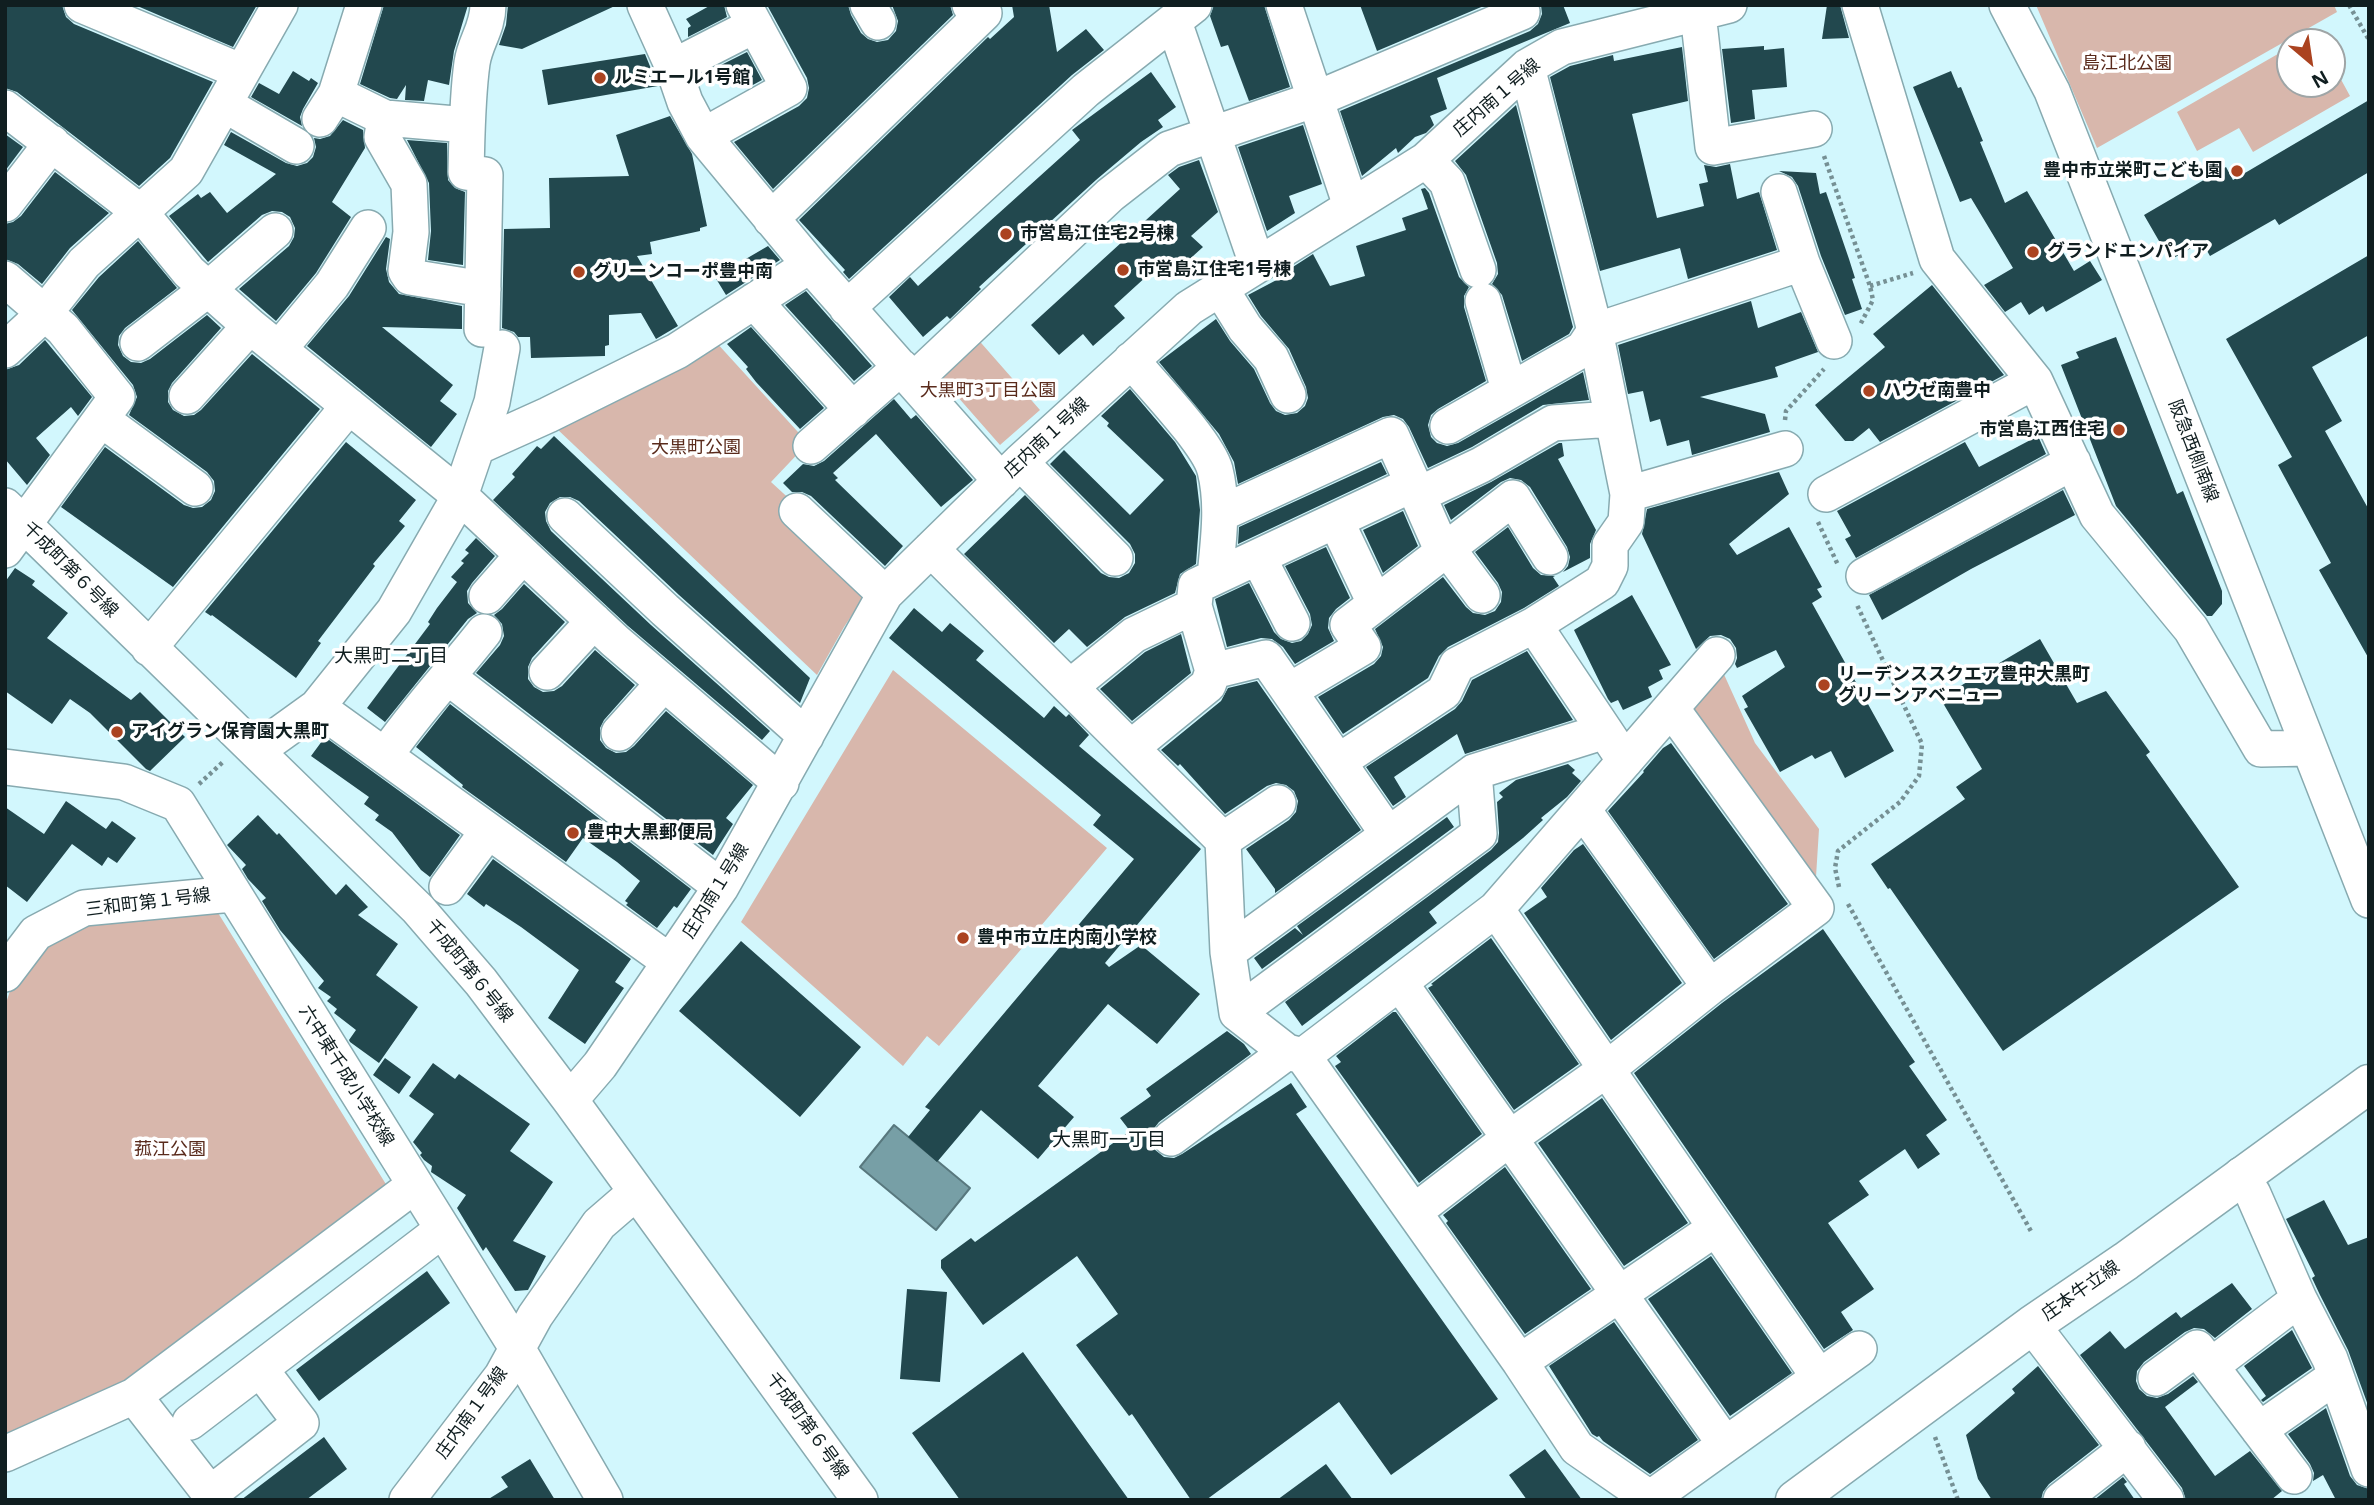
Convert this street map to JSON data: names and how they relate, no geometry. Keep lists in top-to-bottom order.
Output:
{
  "streets": {
    "main road": ["庄本牛立線"],
    "street": [
      "庄内南１号線",
      "阪急西側南線",
      "千成町第６号線",
      "三和町第１号線",
      "六中東千成小学校線"
    ]
  },
  "crossings": [
    ["庄内南１号線", "千成町第６号線"],
    ["庄内南１号線", "六中東千成小学校線"],
    ["三和町第１号線", "六中東千成小学校線"]
  ],
  "districts": ["大黒町二丁目", "大黒町一丁目"],
  "parks": [
    "島江北公園",
    "大黒町3丁目公園",
    "大黒町公園",
    "菰江公園"
  ],
  "places": [
    "ルミエール1号館",
    "豊中市立栄町こども園",
    "市営島江住宅2号棟",
    "グランドエンパイア",
    "市営島江住宅1号棟",
    "グリーンコーポ豊中南",
    "ハウゼ南豊中",
    "市営島江西住宅",
    "リーデンススクエア豊中大黒町 グリーンアベニュー",
    "アイグラン保育園大黒町",
    "豊中大黒郵便局",
    "豊中市立庄内南小学校"
  ],
  "north": "bottom right"
}
